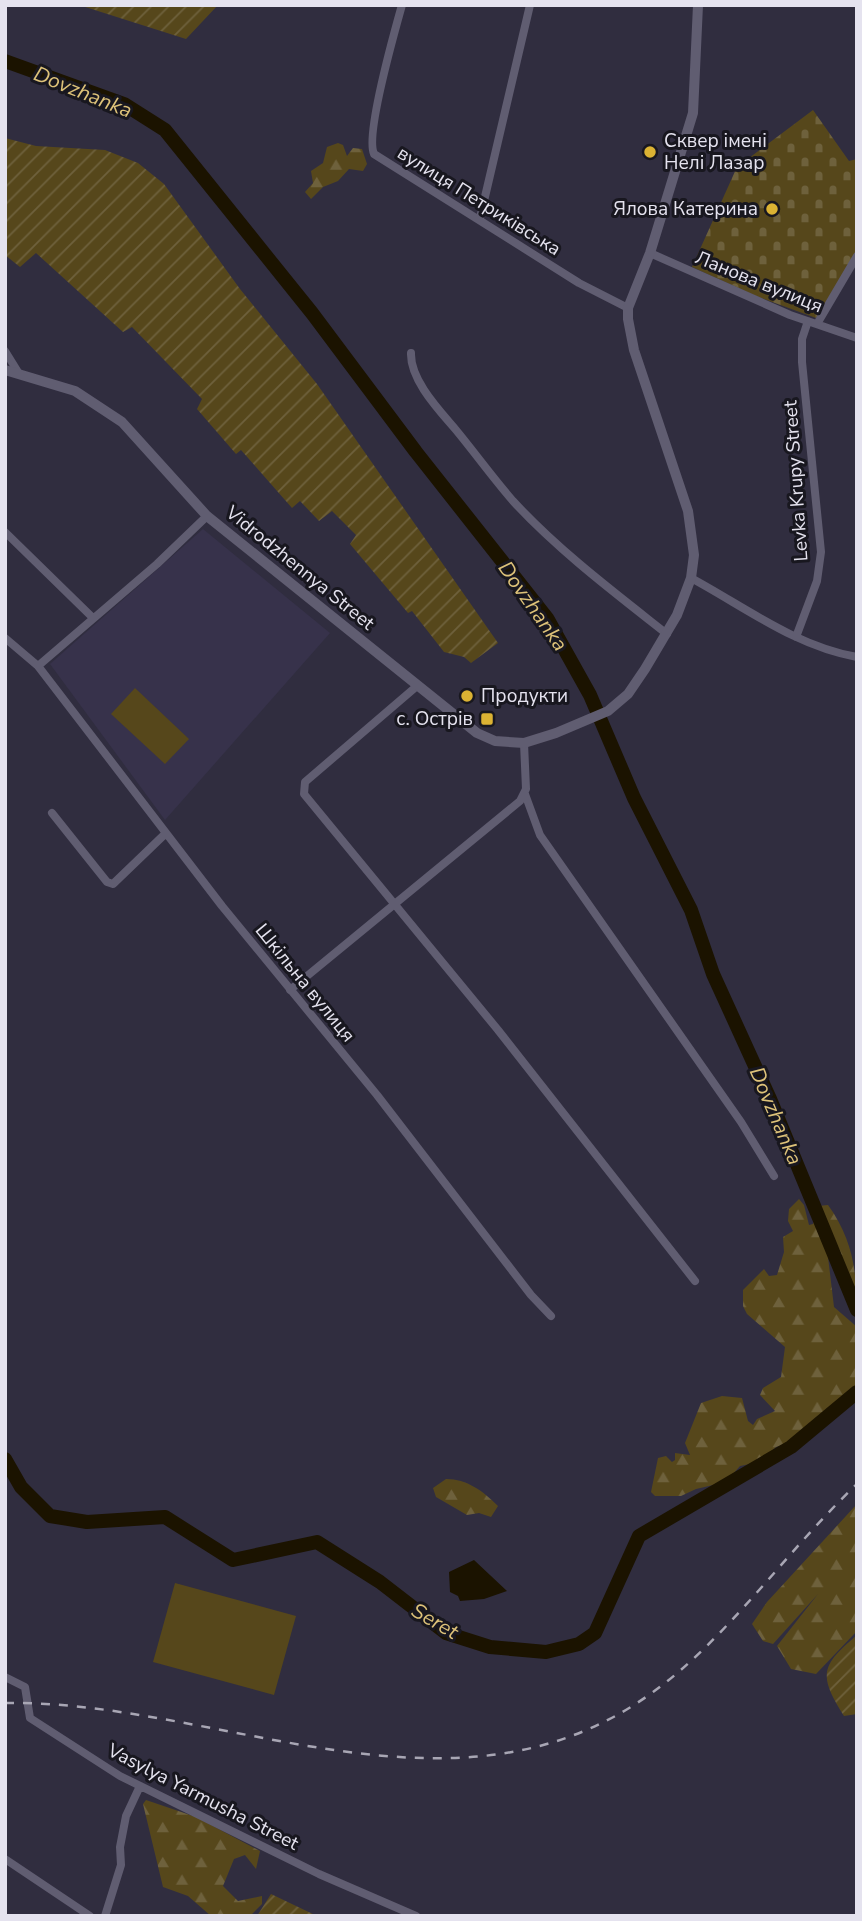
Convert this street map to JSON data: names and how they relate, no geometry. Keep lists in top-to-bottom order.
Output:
{
  "streets": {
    "street": [
      "вулиця Петриківська",
      "Ланова вулиця",
      "Levka Krupy Street",
      "Vidrodzhennya Street",
      "Шкільна вулиця",
      "Vasylya Yarmusha Street"
    ]
  },
  "crossings": [
    ["вулиця Петриківська", "Vidrodzhennya Street"],
    ["Ланова вулиця", "Levka Krupy Street"]
  ],
  "water": ["Dovzhanka", "Seret"],
  "places": {
    "other": ["Сквер імені Нелі Лазар", "Ялова Катерина", "Продукти"],
    "transit": ["с. Острів"]
  }
}
